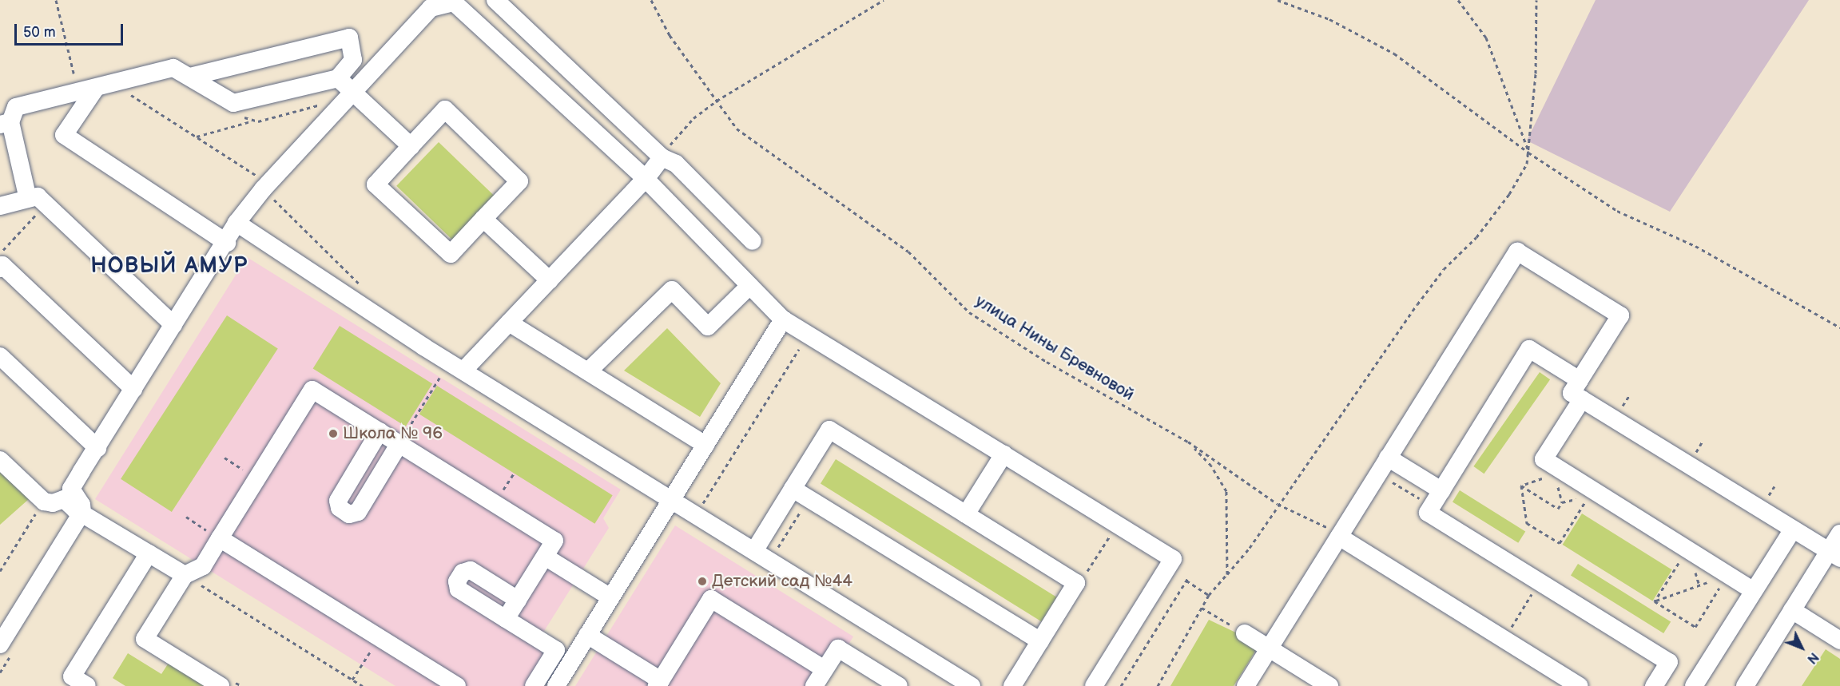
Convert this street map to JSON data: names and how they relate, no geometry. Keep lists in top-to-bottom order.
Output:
{
  "streets": {
    "path": ["улица Нины Бревновой"]
  },
  "districts": ["НОВЫЙ АМУР"],
  "places": ["Школа № 96", "Детский сад №44"],
  "scale_bar": "50 m",
  "north": "bottom right"
}
